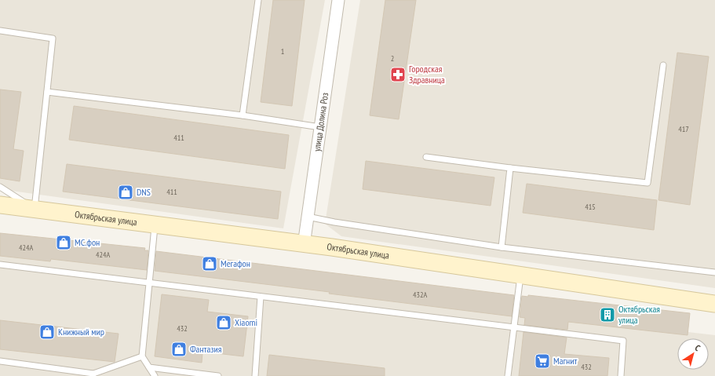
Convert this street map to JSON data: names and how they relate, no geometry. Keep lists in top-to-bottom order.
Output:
{
  "streets": {
    "main road": ["Октябрьская улица"],
    "street": ["улица Долина Роз"]
  },
  "crossings": [
    ["улица Долина Роз", "Октябрьская улица"]
  ],
  "places": {
    "pharmacy": ["Городская Здравница"],
    "shop": [
      "DNS",
      "МС.фон",
      "Мегафон",
      "Xiaomi",
      "Книжный мир",
      "Фантазия"
    ],
    "building": ["Октябрьская улица"],
    "supermarket": ["Магнит"]
  },
  "house_numbers": [
    "1",
    "2",
    "417",
    "411",
    "411",
    "415",
    "424А",
    "424А",
    "432А",
    "432",
    "432"
  ],
  "north": "top right"
}
